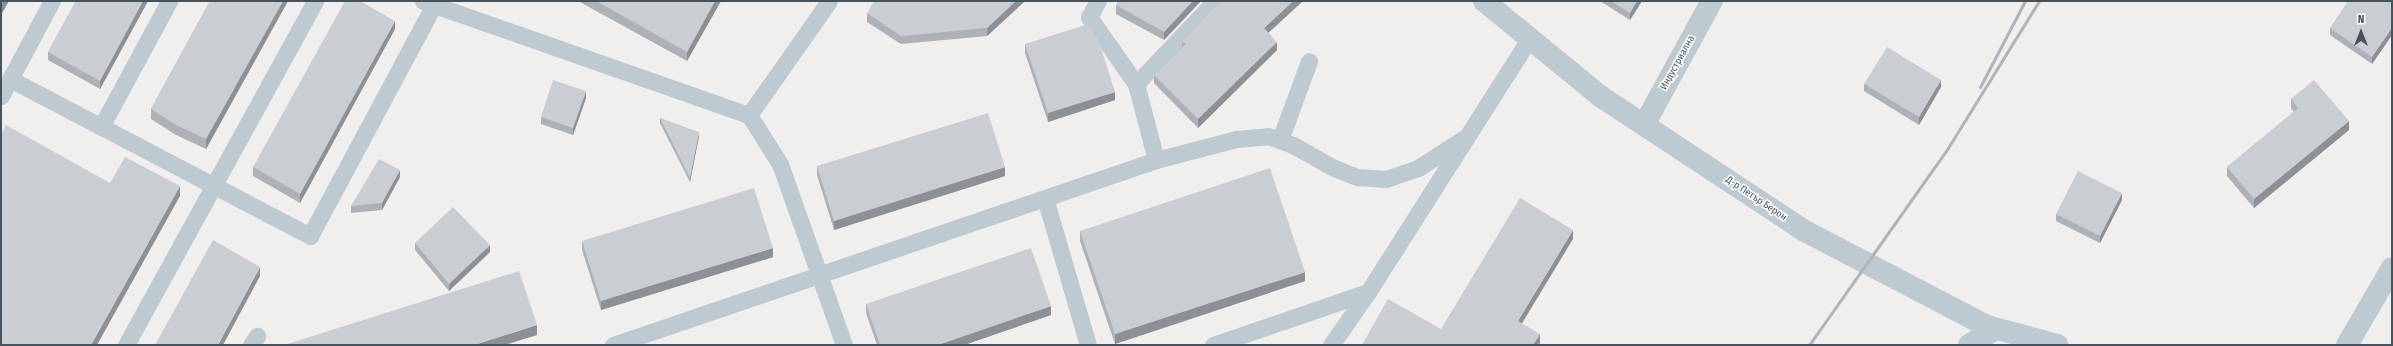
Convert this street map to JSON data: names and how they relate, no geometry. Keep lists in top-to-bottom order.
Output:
{
  "streets": {
    "street": ["Индустриална", "Д-р Петър Берон"]
  },
  "crossings": [
    ["Индустриална", "Д-р Петър Берон"]
  ],
  "north": "top"
}
